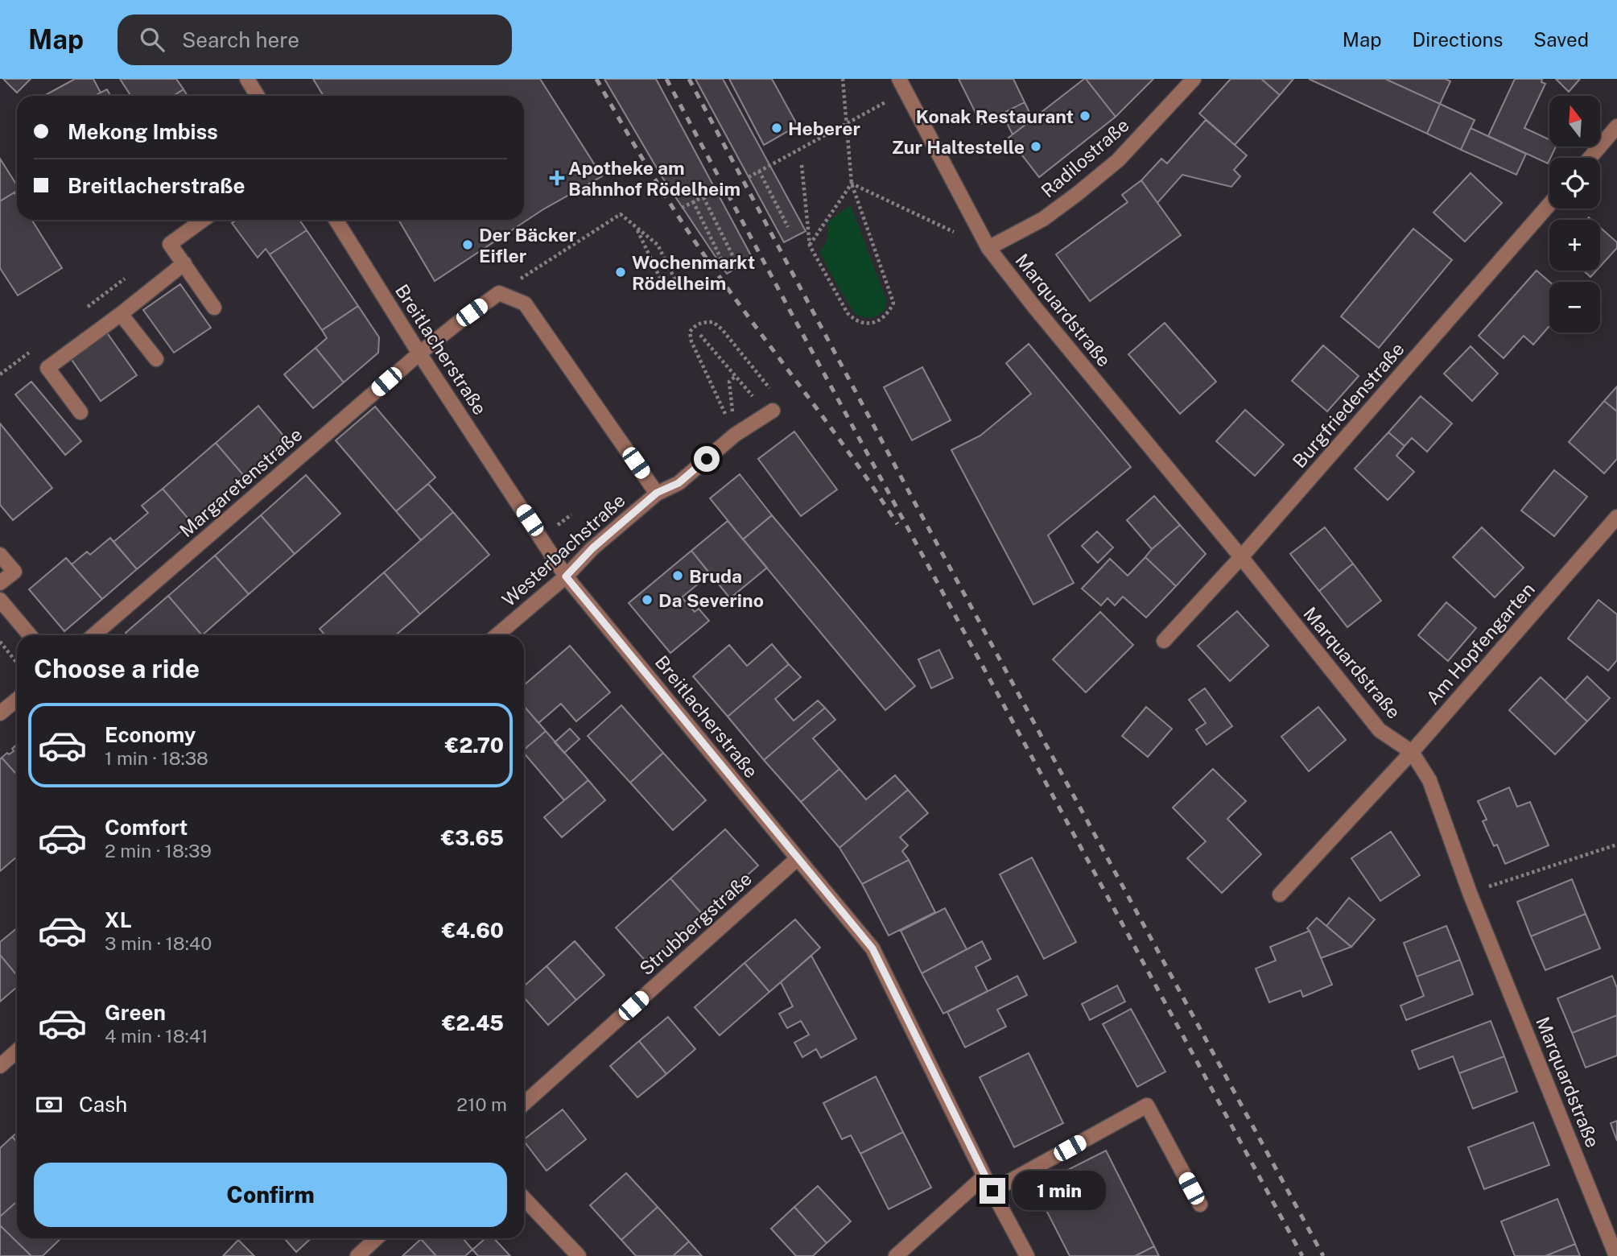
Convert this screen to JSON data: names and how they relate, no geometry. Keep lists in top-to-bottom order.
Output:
{
  "streets": {
    "street": [
      "Radilostraße",
      "Marquardstraße",
      "Breitlacherstraße",
      "Burgfriedenstraße",
      "Margaretenstraße",
      "Westerbachstraße",
      "Am Hopfengarten",
      "Strubbergstraße"
    ]
  },
  "crossings": [
    ["Radilostraße", "Marquardstraße"],
    ["Marquardstraße", "Burgfriedenstraße"],
    ["Marquardstraße", "Am Hopfengarten"],
    ["Breitlacherstraße", "Margaretenstraße"],
    ["Breitlacherstraße", "Westerbachstraße"],
    ["Breitlacherstraße", "Strubbergstraße"]
  ],
  "places": {
    "other": [
      "Konak Restaurant",
      "Heberer",
      "Zur Haltestelle",
      "Der Bäcker Eifler",
      "Wochenmarkt Rödelheim",
      "Bruda",
      "Da Severino"
    ],
    "health": ["Apotheke am Bahnhof Rödelheim"]
  },
  "north": "top",
  "page": {
    "header": "Map",
    "search": "Search here",
    "nav": ["Map", "Directions", "Saved"],
    "map_buttons": ["+", "−"],
    "banner": ["Mekong Imbiss", "Breitlacherstraße"],
    "heading": "Choose a ride",
    "list": [
      {
        "name": "Economy",
        "note": "1 min · 18:38",
        "value": "€2.70"
      },
      {
        "name": "Comfort",
        "note": "2 min · 18:39",
        "value": "€3.65"
      },
      {
        "name": "XL",
        "note": "3 min · 18:40",
        "value": "€4.60"
      },
      {
        "name": "Green",
        "note": "4 min · 18:41",
        "value": "€2.45"
      }
    ],
    "pay": ["Cash", "210 m"],
    "buttons": "Confirm",
    "bubble": "1 min"
  }
}
